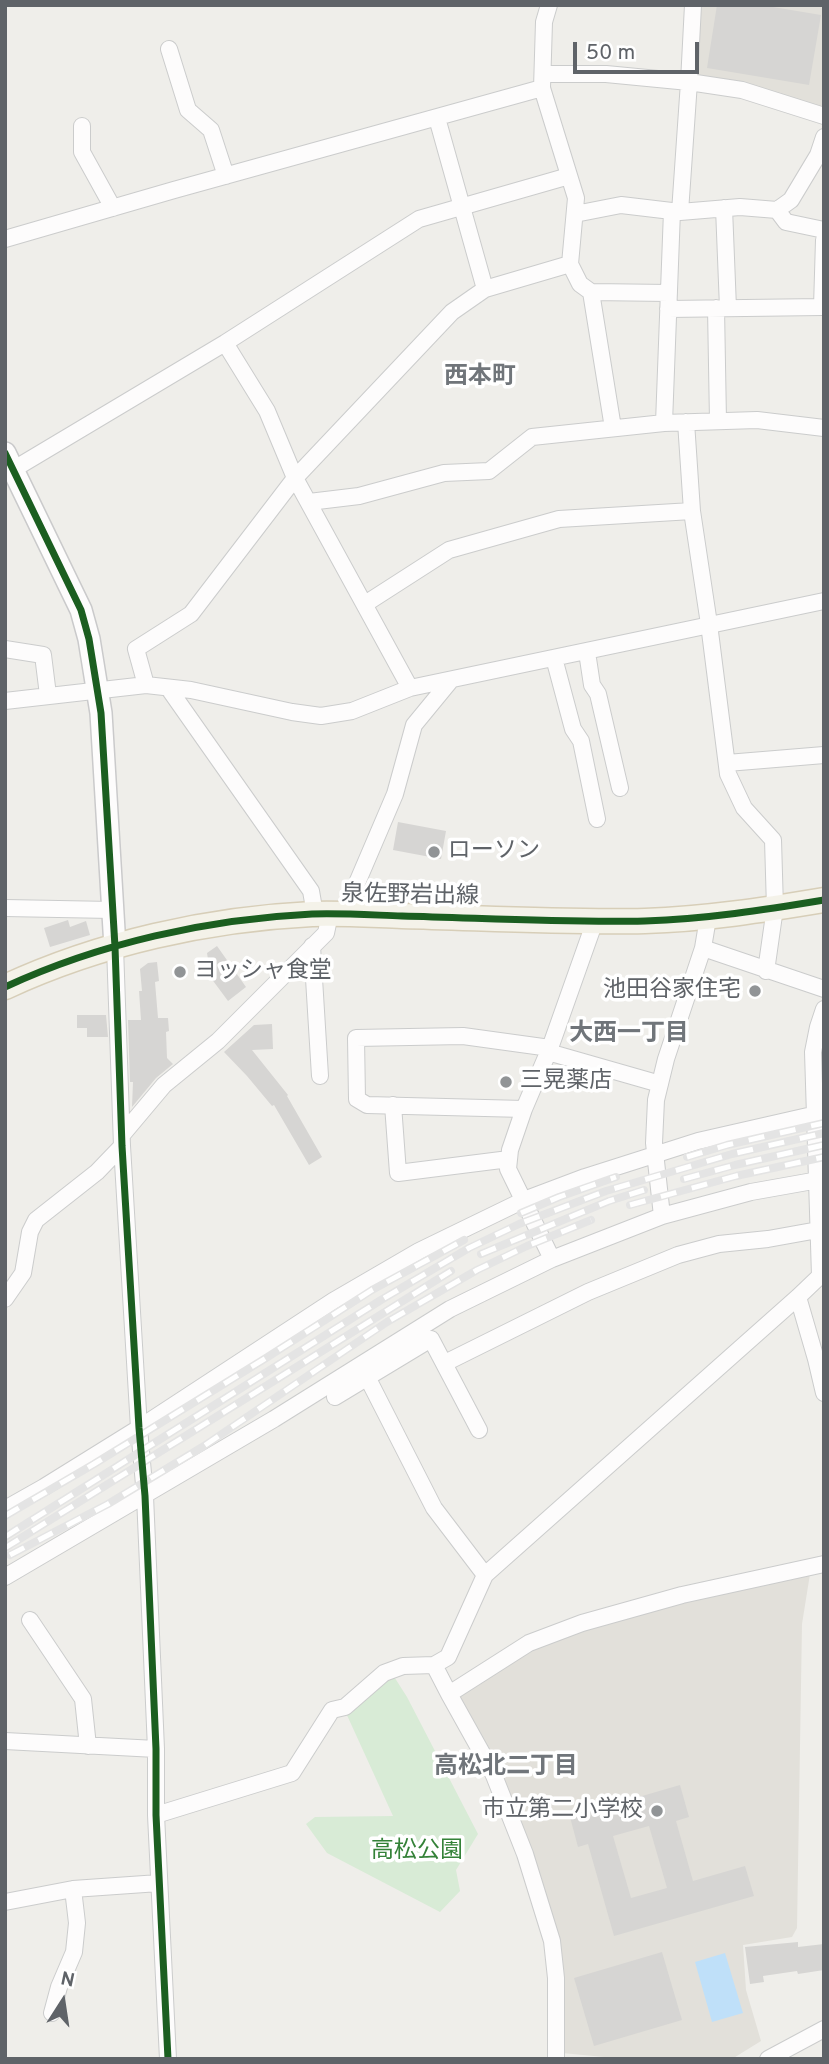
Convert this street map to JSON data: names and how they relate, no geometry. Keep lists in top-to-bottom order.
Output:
{
  "streets": {
    "main road": ["泉佐野岩出線"]
  },
  "districts": ["西本町", "大西一丁目", "高松北二丁目"],
  "parks": ["高松公園"],
  "places": [
    "ローソン",
    "ヨッシャ食堂",
    "池田谷家住宅",
    "三晃薬店",
    "市立第二小学校"
  ],
  "scale_bar": "50 m",
  "north": "top"
}
